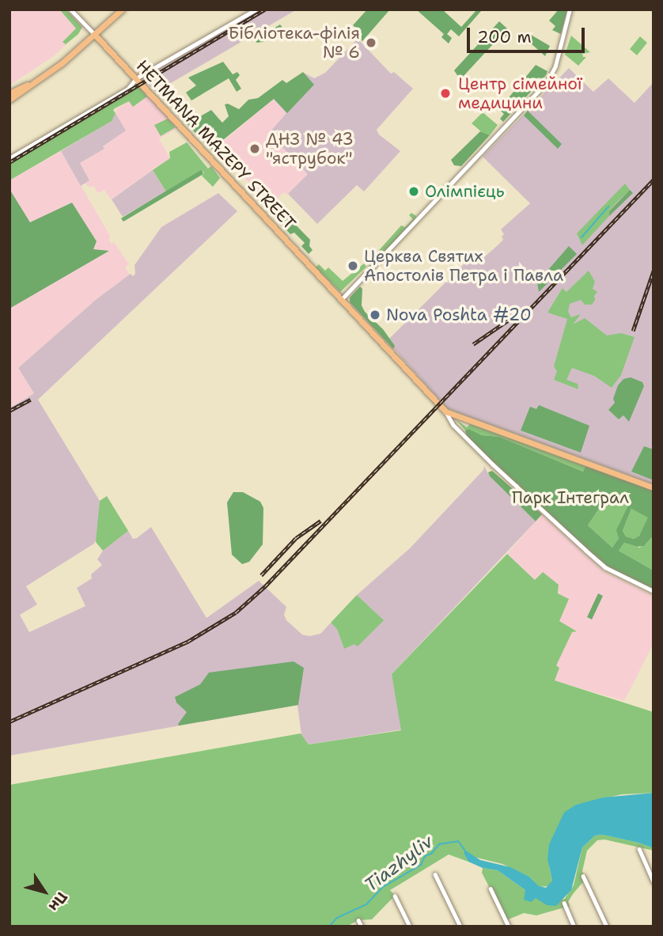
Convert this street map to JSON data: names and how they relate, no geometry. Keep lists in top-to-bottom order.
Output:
{
  "streets": {
    "main road": ["HETMANA MAZEPY STREET"]
  },
  "water": ["Tiazhyliv"],
  "parks": ["Парк Інтеграл"],
  "places": [
    "Бібліотека-філія № 6",
    "Центр сімейної медицини",
    "ДНЗ № 43 \"яструбок\"",
    "Олімпієць",
    "Церква Святих Апостолів Петра і Павла",
    "Nova Poshta #20"
  ],
  "scale_bar": "200 m",
  "north": "bottom right"
}
